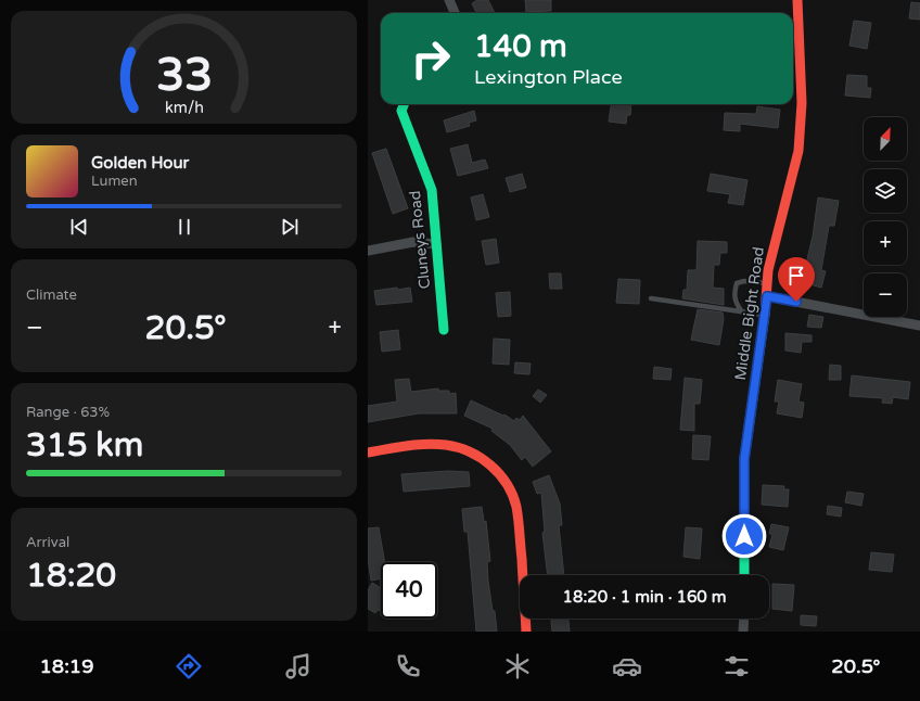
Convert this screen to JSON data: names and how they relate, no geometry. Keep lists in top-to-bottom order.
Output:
{
  "streets": {
    "street": ["Cluneys Road", "Middle Bight Road"]
  },
  "north": "top right",
  "page": {
    "turn": ["140 m", "Lexington Place"],
    "map_buttons": ["+", "−"],
    "song": ["Golden Hour", "Lumen"],
    "tile": [
      "Climate",
      ["Range · 63%", "315 km"],
      ["Arrival", "18:20"]
    ],
    "heat": ["−", "20.5°", "+"],
    "limit": "40",
    "trip": "18:20 · 1 min · 160 m",
    "tabs": ["18:19", "20.5°"],
    "gauge": ["33", "km/h"]
  }
}
